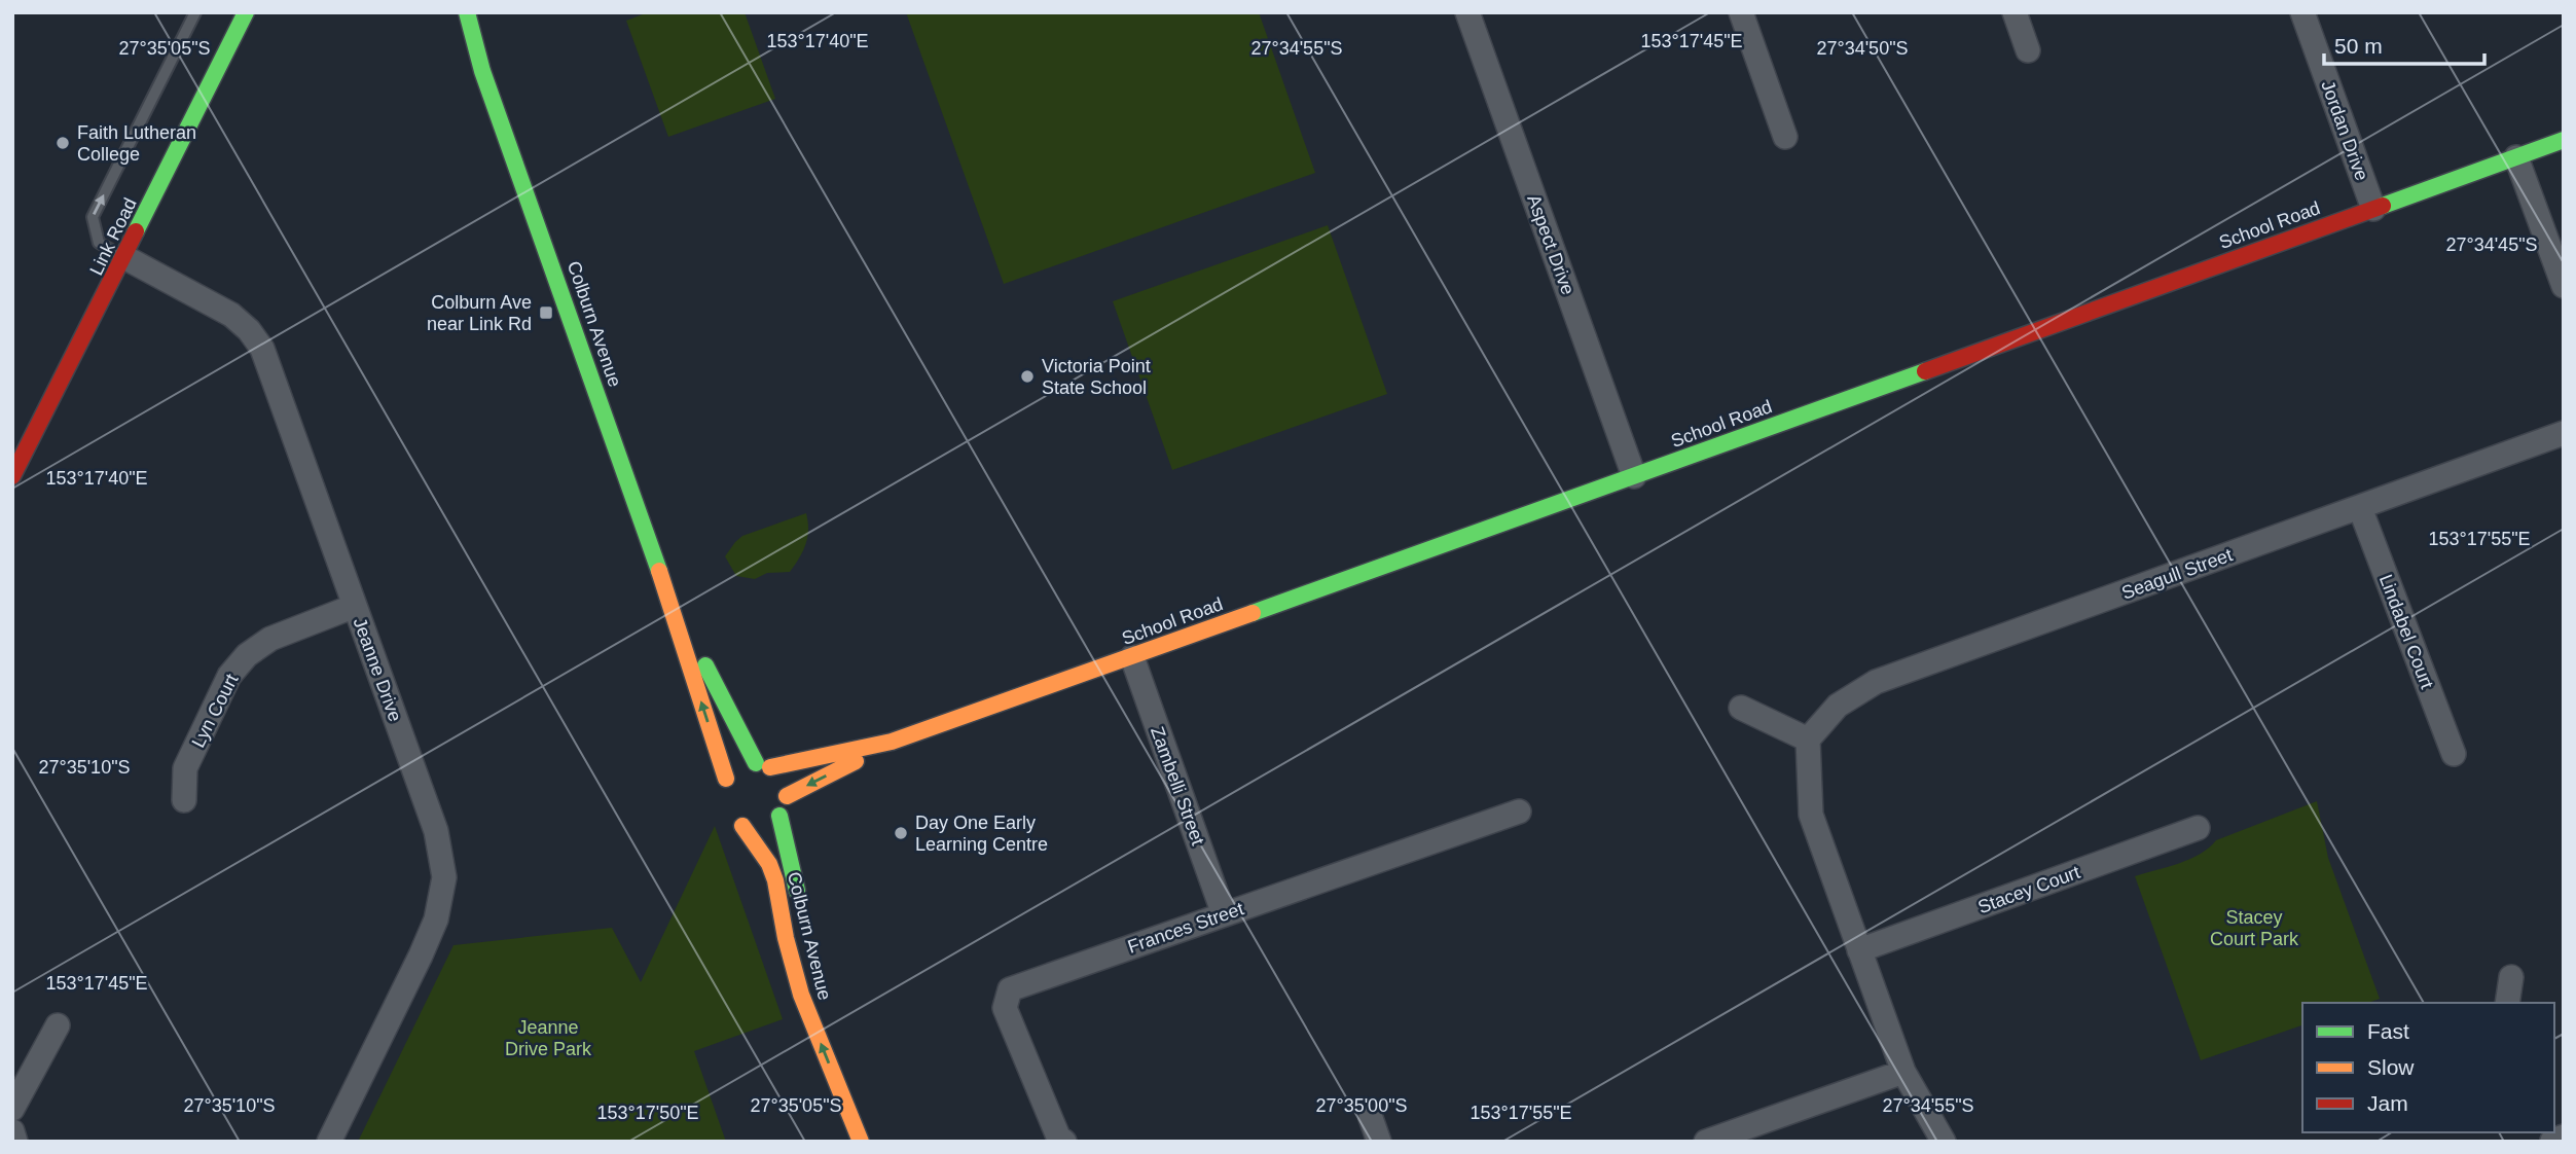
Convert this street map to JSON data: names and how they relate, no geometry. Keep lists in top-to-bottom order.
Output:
{
  "streets": {
    "street": [
      "Jordan Drive",
      "School Road",
      "Link Road",
      "Aspect Drive",
      "Colburn Avenue",
      "Seagull Street",
      "Lindabel Court",
      "Jeanne Drive",
      "Lyn Court",
      "Zambelli Street",
      "Stacey Court",
      "Frances Street"
    ]
  },
  "crossings": [
    ["Jordan Drive", "School Road"],
    ["School Road", "Aspect Drive"],
    ["School Road", "Colburn Avenue"],
    ["School Road", "Zambelli Street"],
    ["Link Road", "Jeanne Drive"],
    ["Seagull Street", "Lindabel Court"],
    ["Jeanne Drive", "Lyn Court"],
    ["Zambelli Street", "Frances Street"]
  ],
  "parks": ["Stacey Court Park", "Jeanne Drive Park"],
  "places": {
    "other": ["Faith Lutheran College", "Victoria Point State School", "Day One Early Learning Centre"],
    "transit": ["Colburn Ave near Link Rd"]
  },
  "legend": ["Fast", "Slow", "Jam"],
  "scale_bar": "50 m",
  "coordinates": [
    "153°17'40\"E",
    "153°17'45\"E",
    "27°35'05\"S",
    "27°34'55\"S",
    "27°34'50\"S",
    "27°34'45\"S",
    "153°17'55\"E",
    "27°35'10\"S",
    "27°35'00\"S",
    "153°17'50\"E"
  ]
}
